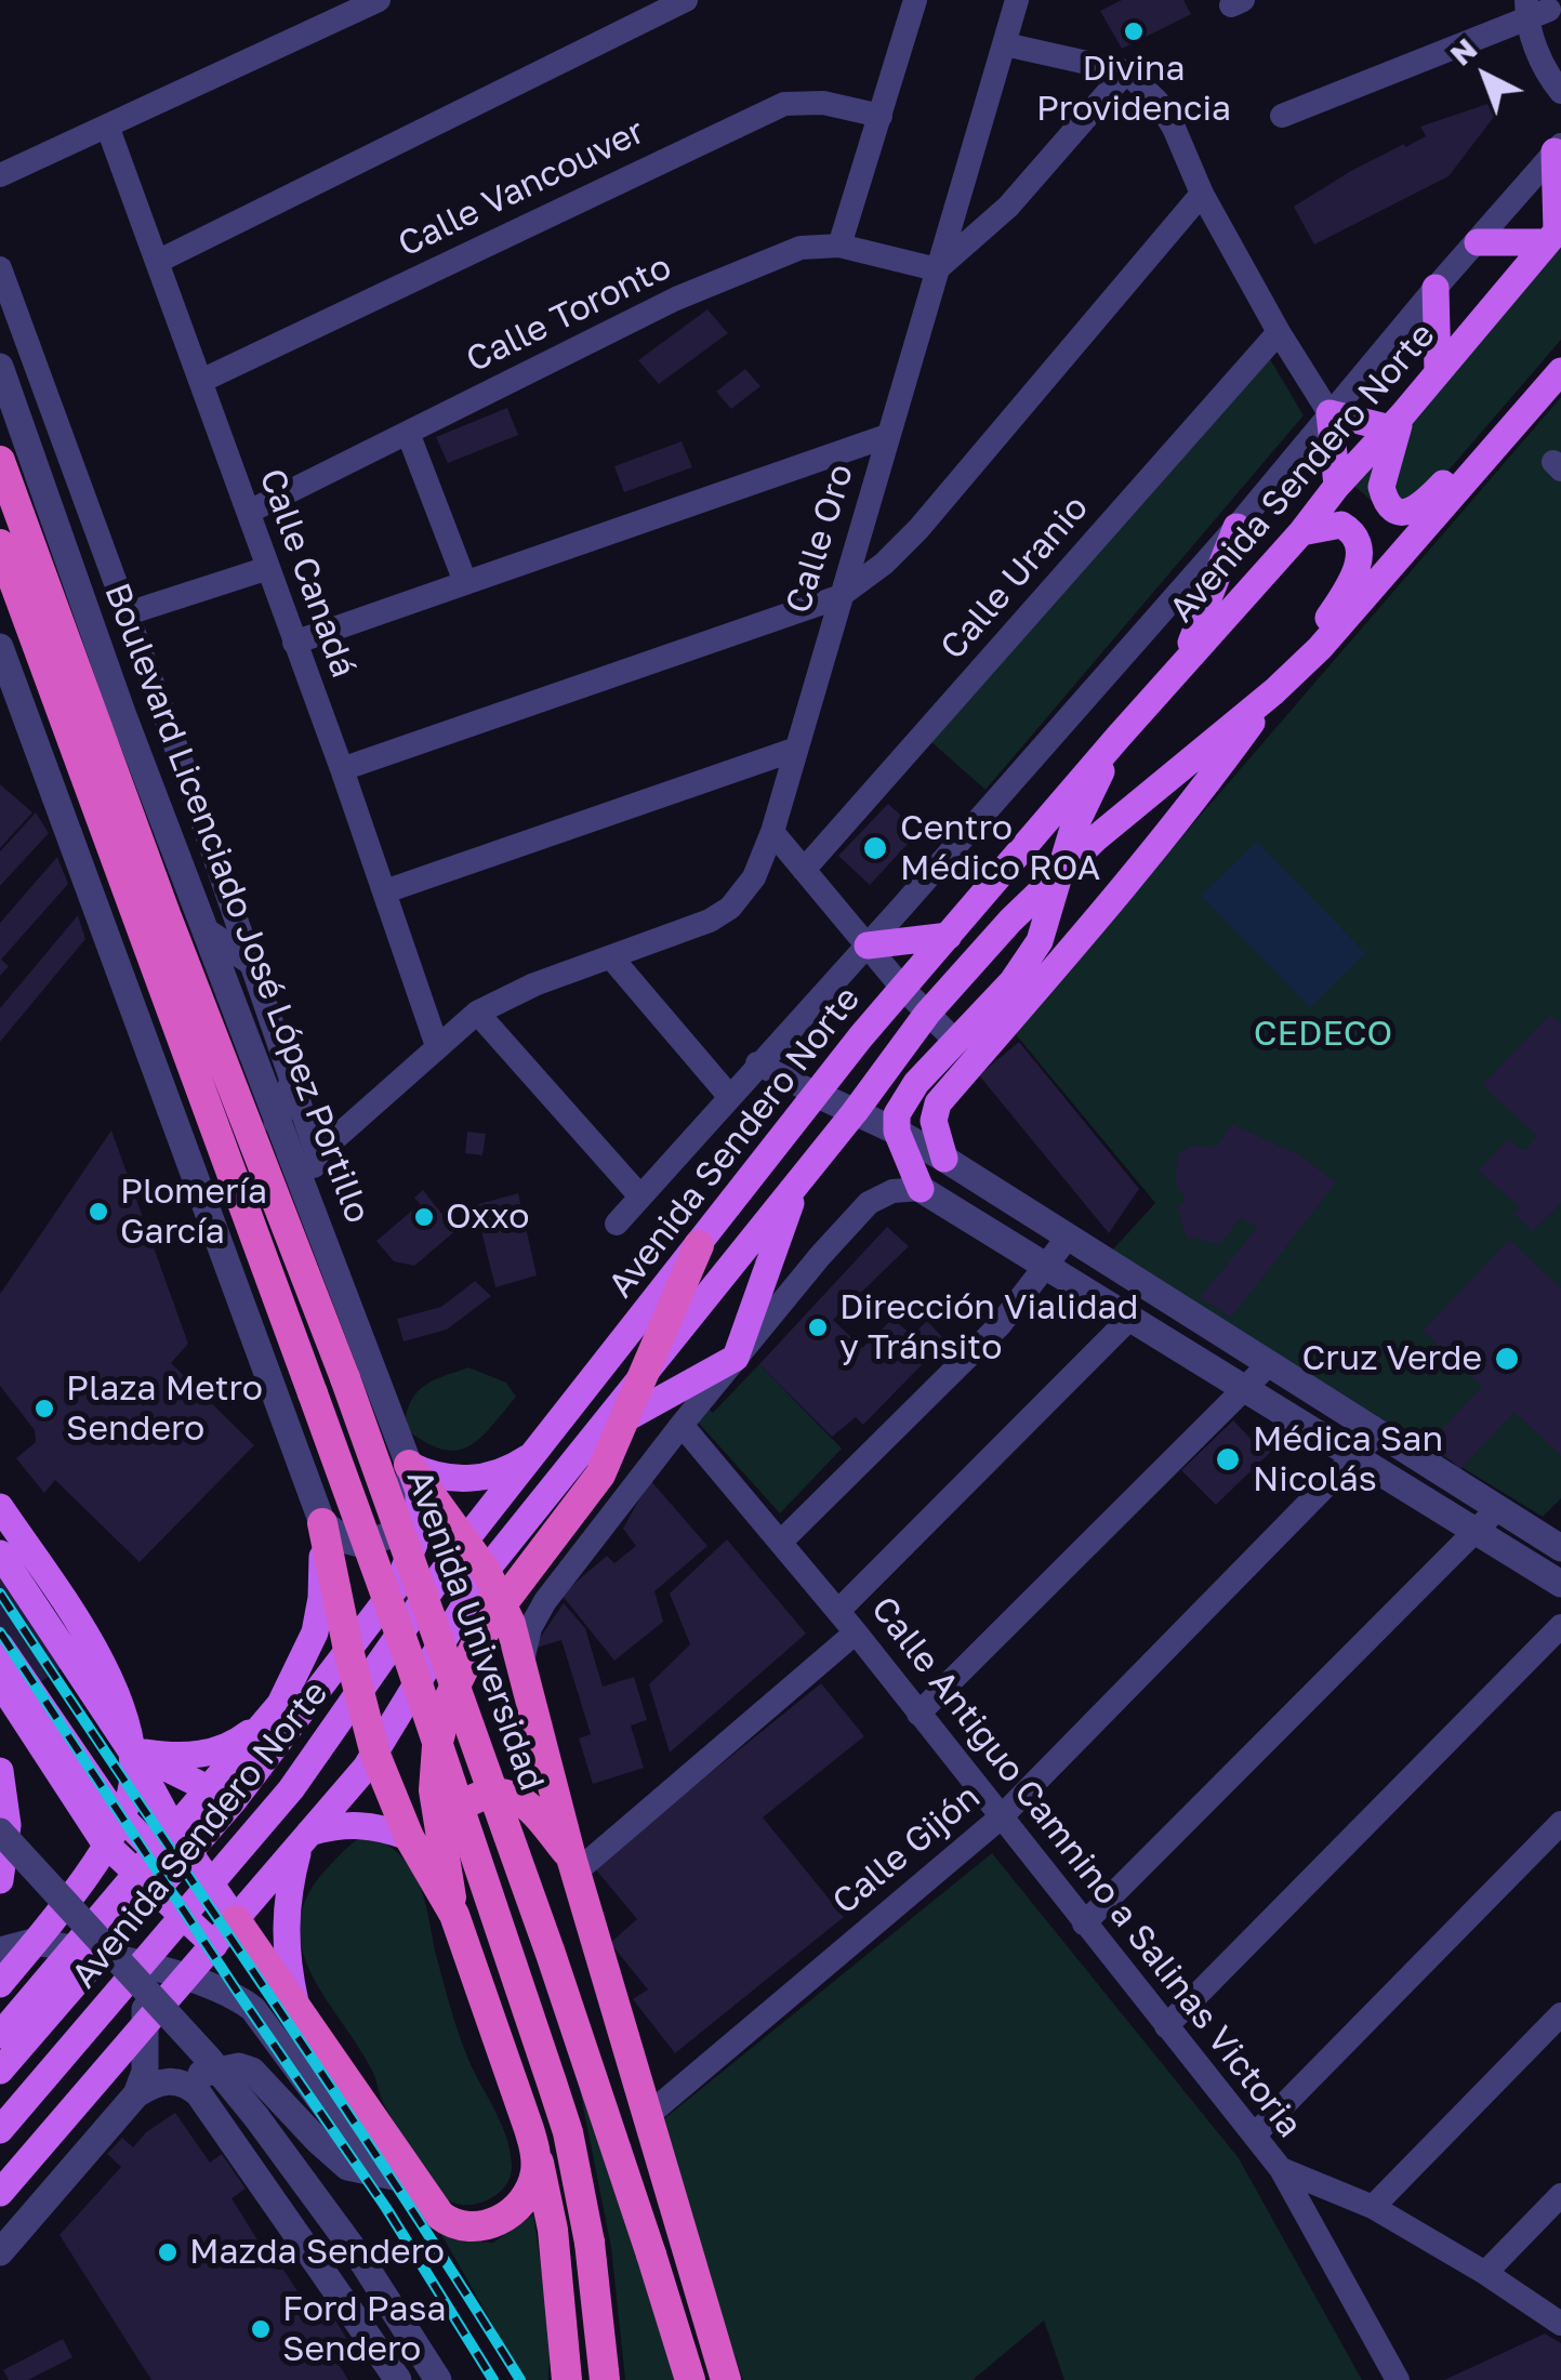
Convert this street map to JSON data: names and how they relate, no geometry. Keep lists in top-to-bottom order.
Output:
{
  "streets": {
    "highway": ["Boulevard Licenciado José López Portillo", "Avenida Universidad"],
    "main road": ["Avenida Sendero Norte"],
    "street": [
      "Calle Vancouver",
      "Calle Toronto",
      "Calle Oro",
      "Calle Canadá",
      "Calle Uranio",
      "Calle Gijón",
      "Calle Antiguo Camnino a Salinas Victoria"
    ]
  },
  "crossings": [
    ["Calle Vancouver", "Calle Canadá"],
    ["Calle Toronto", "Calle Oro"],
    ["Calle Toronto", "Calle Canadá"],
    ["Calle Oro", "Calle Canadá"],
    ["Boulevard Licenciado José López Portillo", "Avenida Universidad"],
    ["Calle Gijón", "Calle Antiguo Camnino a Salinas Victoria"]
  ],
  "parks": ["CEDECO"],
  "places": [
    "Divina Providencia",
    "Centro Médico ROA",
    "Plomería García",
    "Oxxo",
    "Dirección Vialidad y Tránsito",
    "Cruz Verde",
    "Plaza Metro Sendero",
    "Médica San Nicolás",
    "Mazda Sendero",
    "Ford Pasa Sendero"
  ],
  "north": "top left"
}
